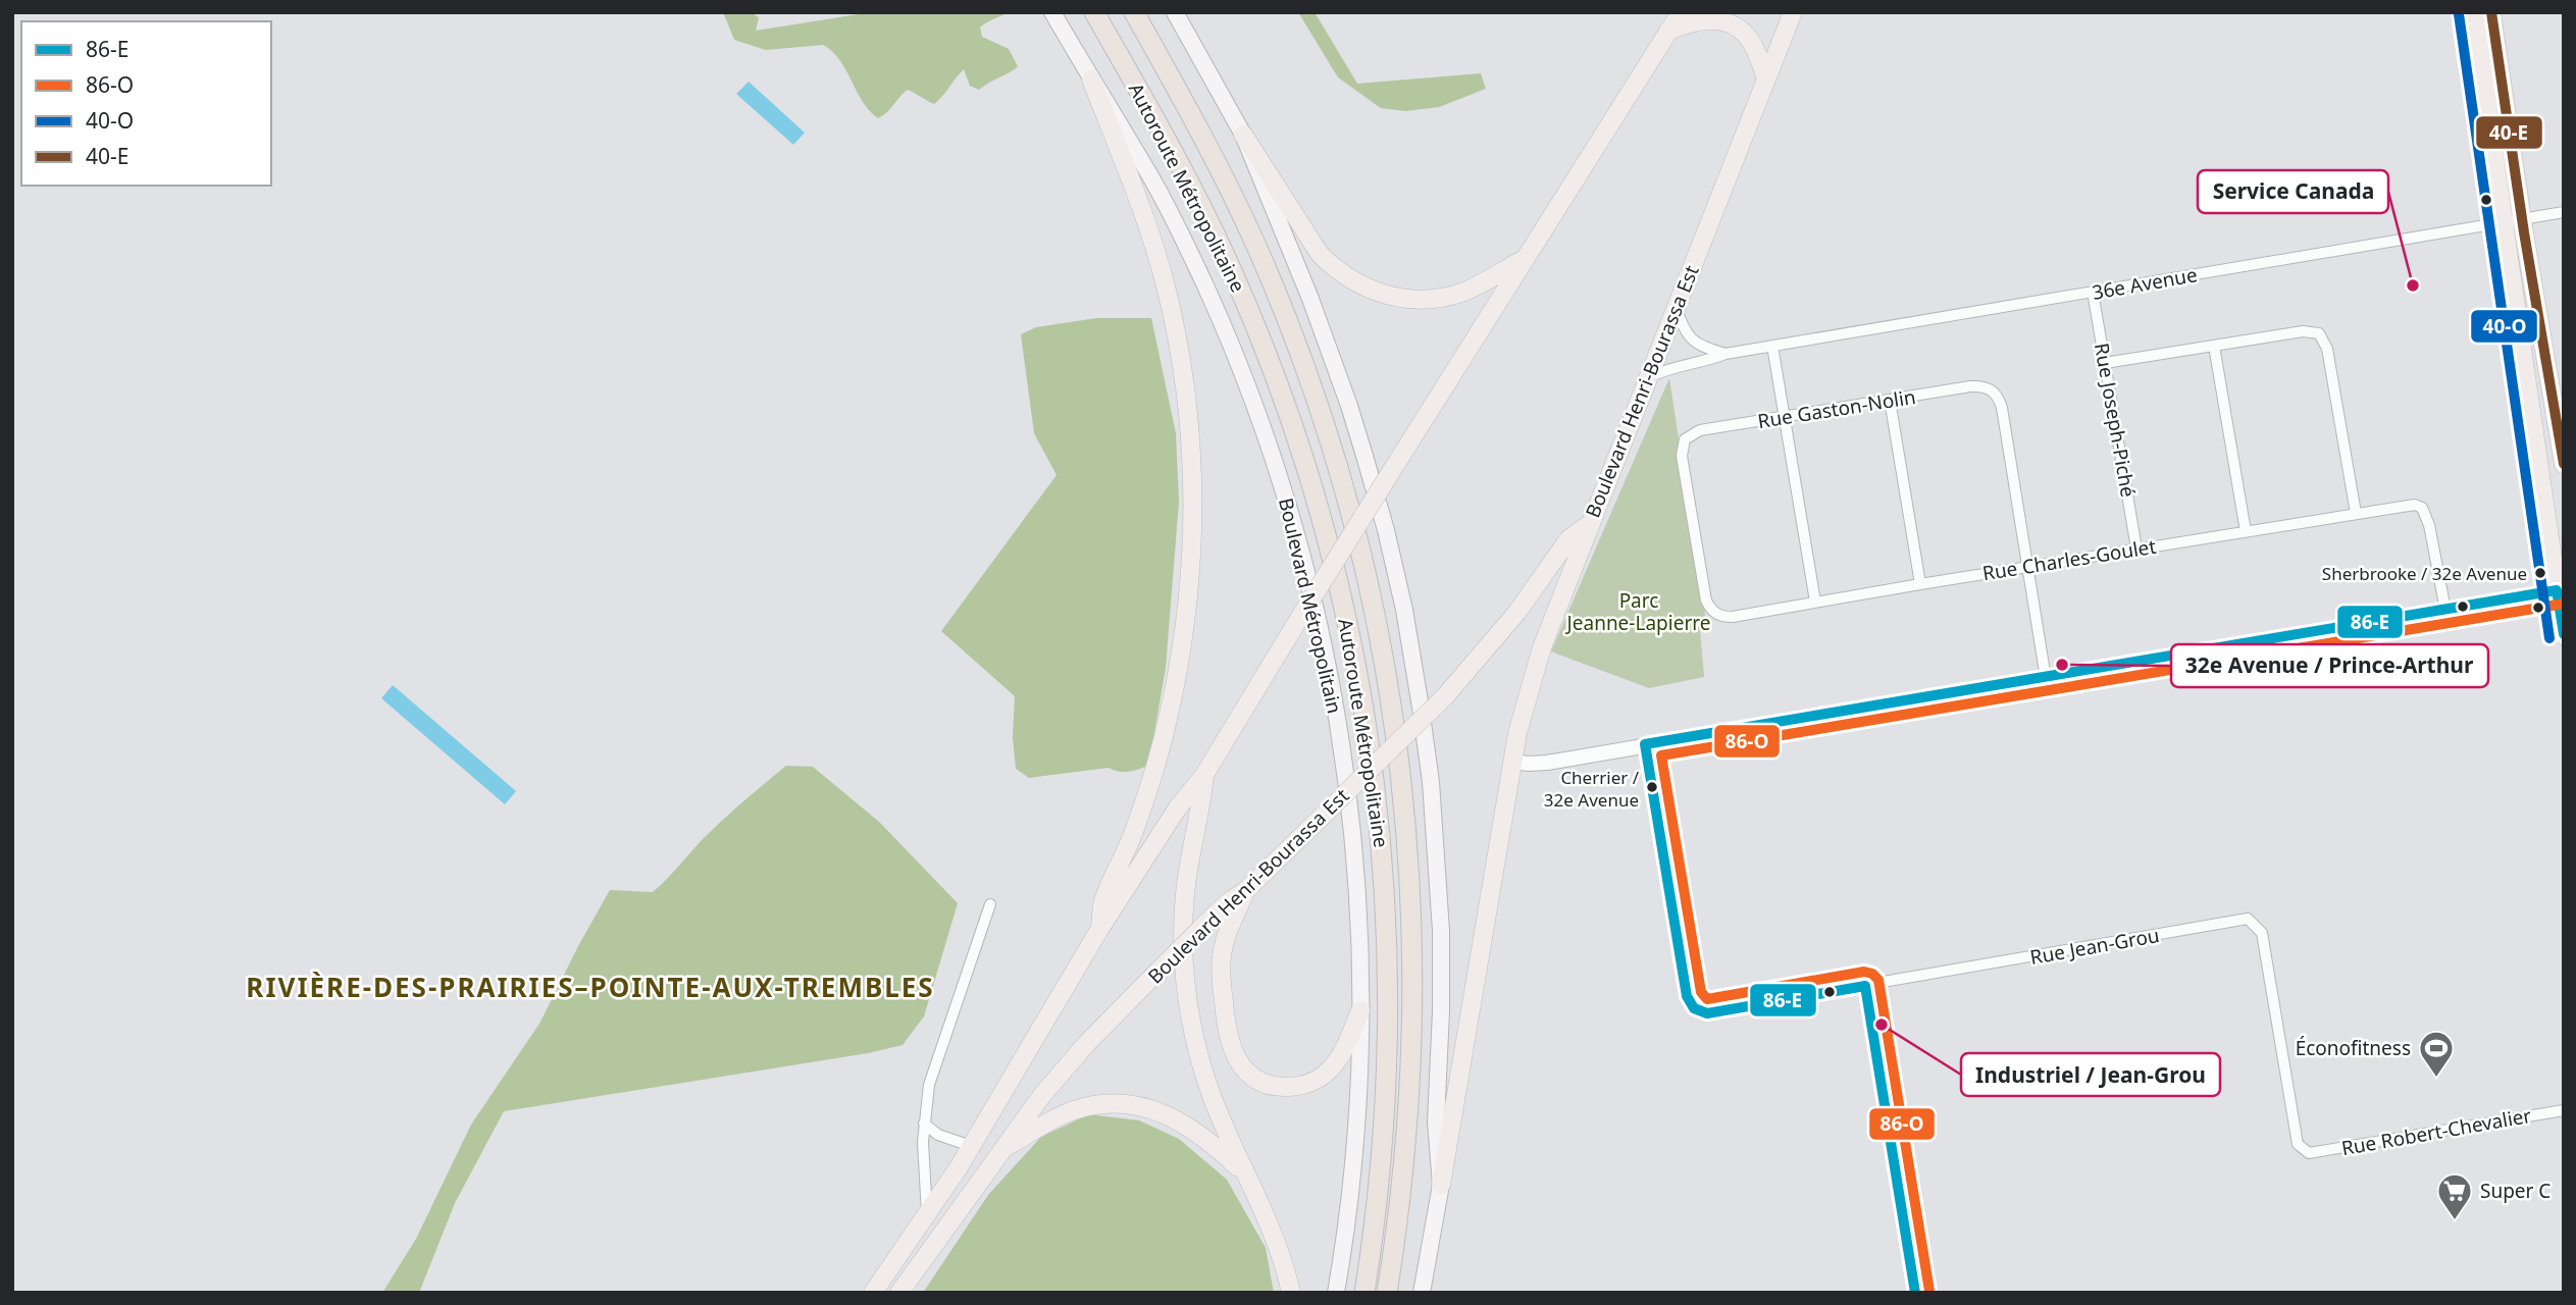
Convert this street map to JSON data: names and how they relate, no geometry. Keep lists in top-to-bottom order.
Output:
{
  "streets": {
    "highway": ["Autoroute Métropolitaine"],
    "main road": ["Boulevard Henri-Bourassa Est", "Boulevard Métropolitain"],
    "street": [
      "36e Avenue",
      "Rue Gaston-Nolin",
      "Rue Joseph-Piché",
      "Rue Charles-Goulet",
      "Rue Jean-Grou",
      "Rue Robert-Chevalier"
    ]
  },
  "crossings": [
    ["36e Avenue", "Boulevard Henri-Bourassa Est"],
    ["36e Avenue", "Rue Joseph-Piché"],
    ["Rue Gaston-Nolin", "Rue Charles-Goulet"],
    ["Rue Joseph-Piché", "Rue Charles-Goulet"],
    ["Rue Jean-Grou", "Rue Robert-Chevalier"]
  ],
  "districts": ["RIVIÈRE-DES-PRAIRIES–POINTE-AUX-TREMBLES"],
  "parks": ["Parc Jeanne-Lapierre"],
  "places": {
    "other": [
      "Service Canada",
      "Sherbrooke / 32e Avenue",
      "32e Avenue / Prince-Arthur",
      "Cherrier / 32e Avenue",
      "Industriel / Jean-Grou"
    ],
    "sports": ["Éconofitness"],
    "supermarket": ["Super C"]
  },
  "lines": [
    "transit line 40-E",
    "transit line 40-O",
    "transit line 86-E",
    "transit line 86-O"
  ],
  "legend": [
    "86-E",
    "86-O",
    "40-O",
    "40-E"
  ]
}
